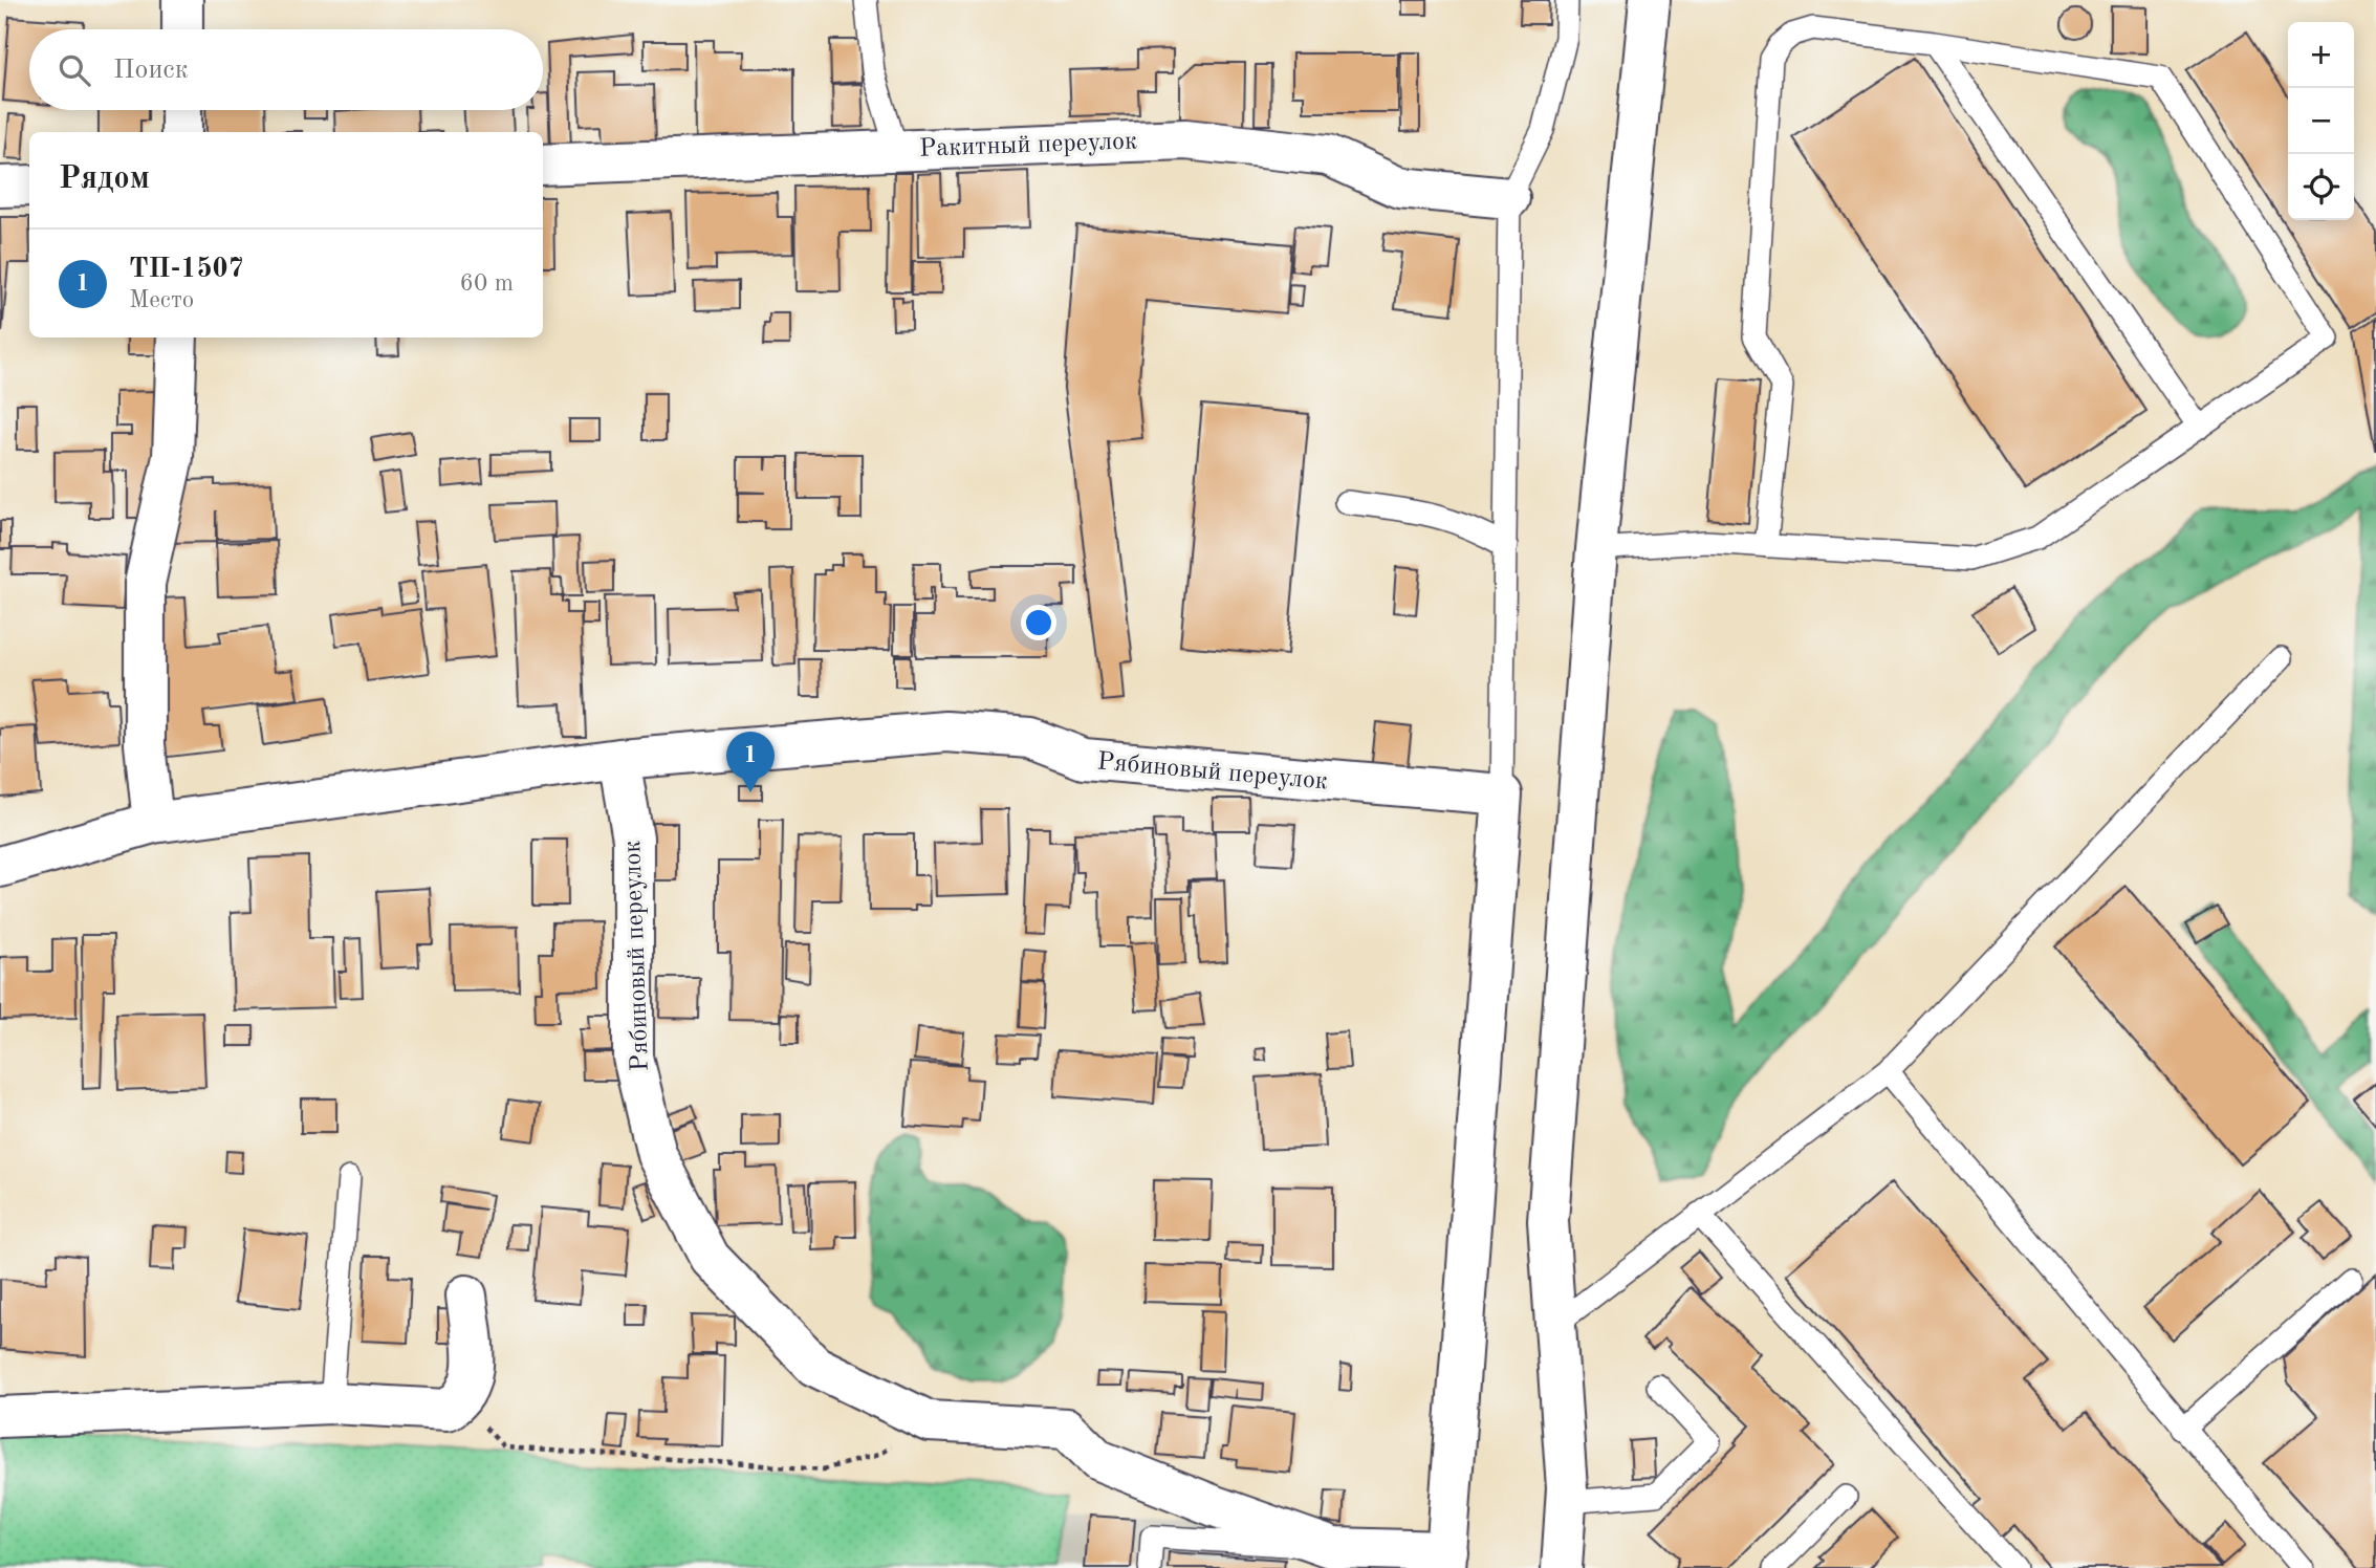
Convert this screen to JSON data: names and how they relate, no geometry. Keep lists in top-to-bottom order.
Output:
{
  "streets": {
    "street": ["Ракитный переулок", "Рябиновый переулок"]
  },
  "page": {
    "map_buttons": ["+", "−"],
    "search": "Поиск",
    "heading": "Рядом",
    "list": [
      {
        "mark": "1",
        "name": "ТП-1507",
        "note": "Место",
        "value": "60 m"
      }
    ],
    "pins": "1"
  }
}
